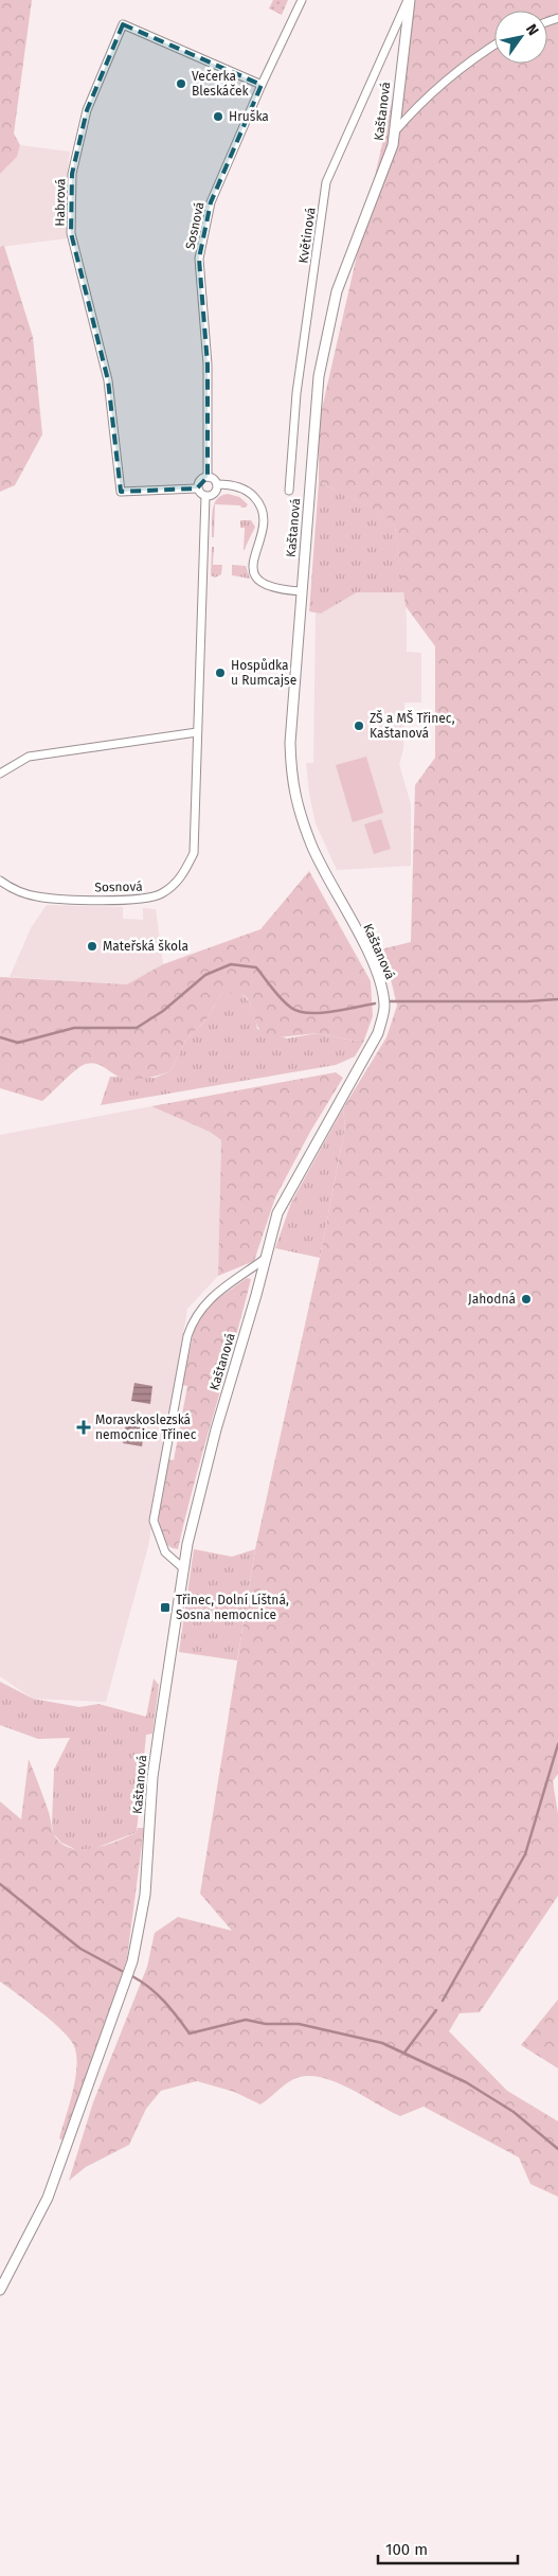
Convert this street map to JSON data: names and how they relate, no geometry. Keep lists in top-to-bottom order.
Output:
{
  "streets": {
    "street": [
      "Kaštanová",
      "Habrová",
      "Sosnová",
      "Květinová"
    ]
  },
  "crossings": [
    ["Kaštanová", "Květinová"],
    ["Habrová", "Sosnová"]
  ],
  "places": {
    "other": [
      "Večerka Bleskáček",
      "Hruška",
      "Hospůdka u Rumcajse",
      "ZŠ a MŠ Třinec, Kaštanová",
      "Mateřská škola",
      "Jahodná"
    ],
    "health": ["Moravskoslezská nemocnice Třinec"],
    "transit": ["Třinec, Dolní Líštná, Sosna nemocnice"]
  },
  "scale_bar": "100 m",
  "north": "top right"
}
